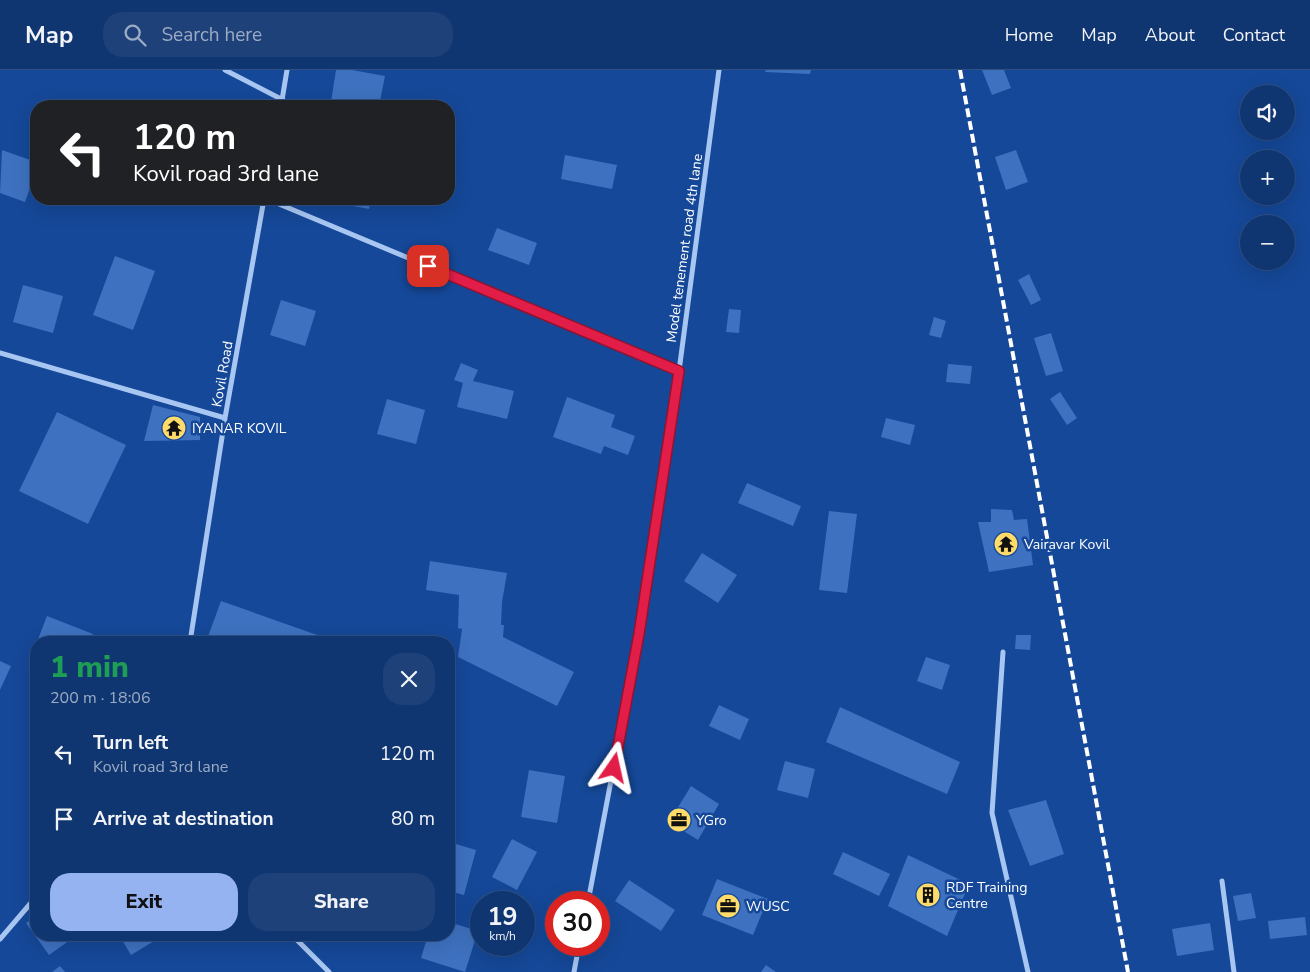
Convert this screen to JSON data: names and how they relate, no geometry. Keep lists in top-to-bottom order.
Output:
{
  "streets": {
    "street": ["Model tenement road 4th lane", "Kovil Road"]
  },
  "places": {
    "temple": ["IYANAR KOVIL", "Vairavar Kovil"],
    "office": ["YGro", "WUSC"],
    "building": ["RDF Training Centre"]
  },
  "page": {
    "header": "Map",
    "search": "Search here",
    "nav": [
      "Home",
      "Map",
      "About",
      "Contact"
    ],
    "map_buttons": ["+", "−"],
    "turn": ["120 m", "Kovil road 3rd lane"],
    "heading": ["1 min", "200 m · 18:06"],
    "list": [
      {
        "name": "Turn left",
        "note": "Kovil road 3rd lane",
        "value": "120 m"
      },
      {
        "name": "Arrive at destination",
        "value": "80 m"
      }
    ],
    "buttons": ["Exit", "Share"],
    "speed": "19 km/h",
    "limit": "30"
  }
}
